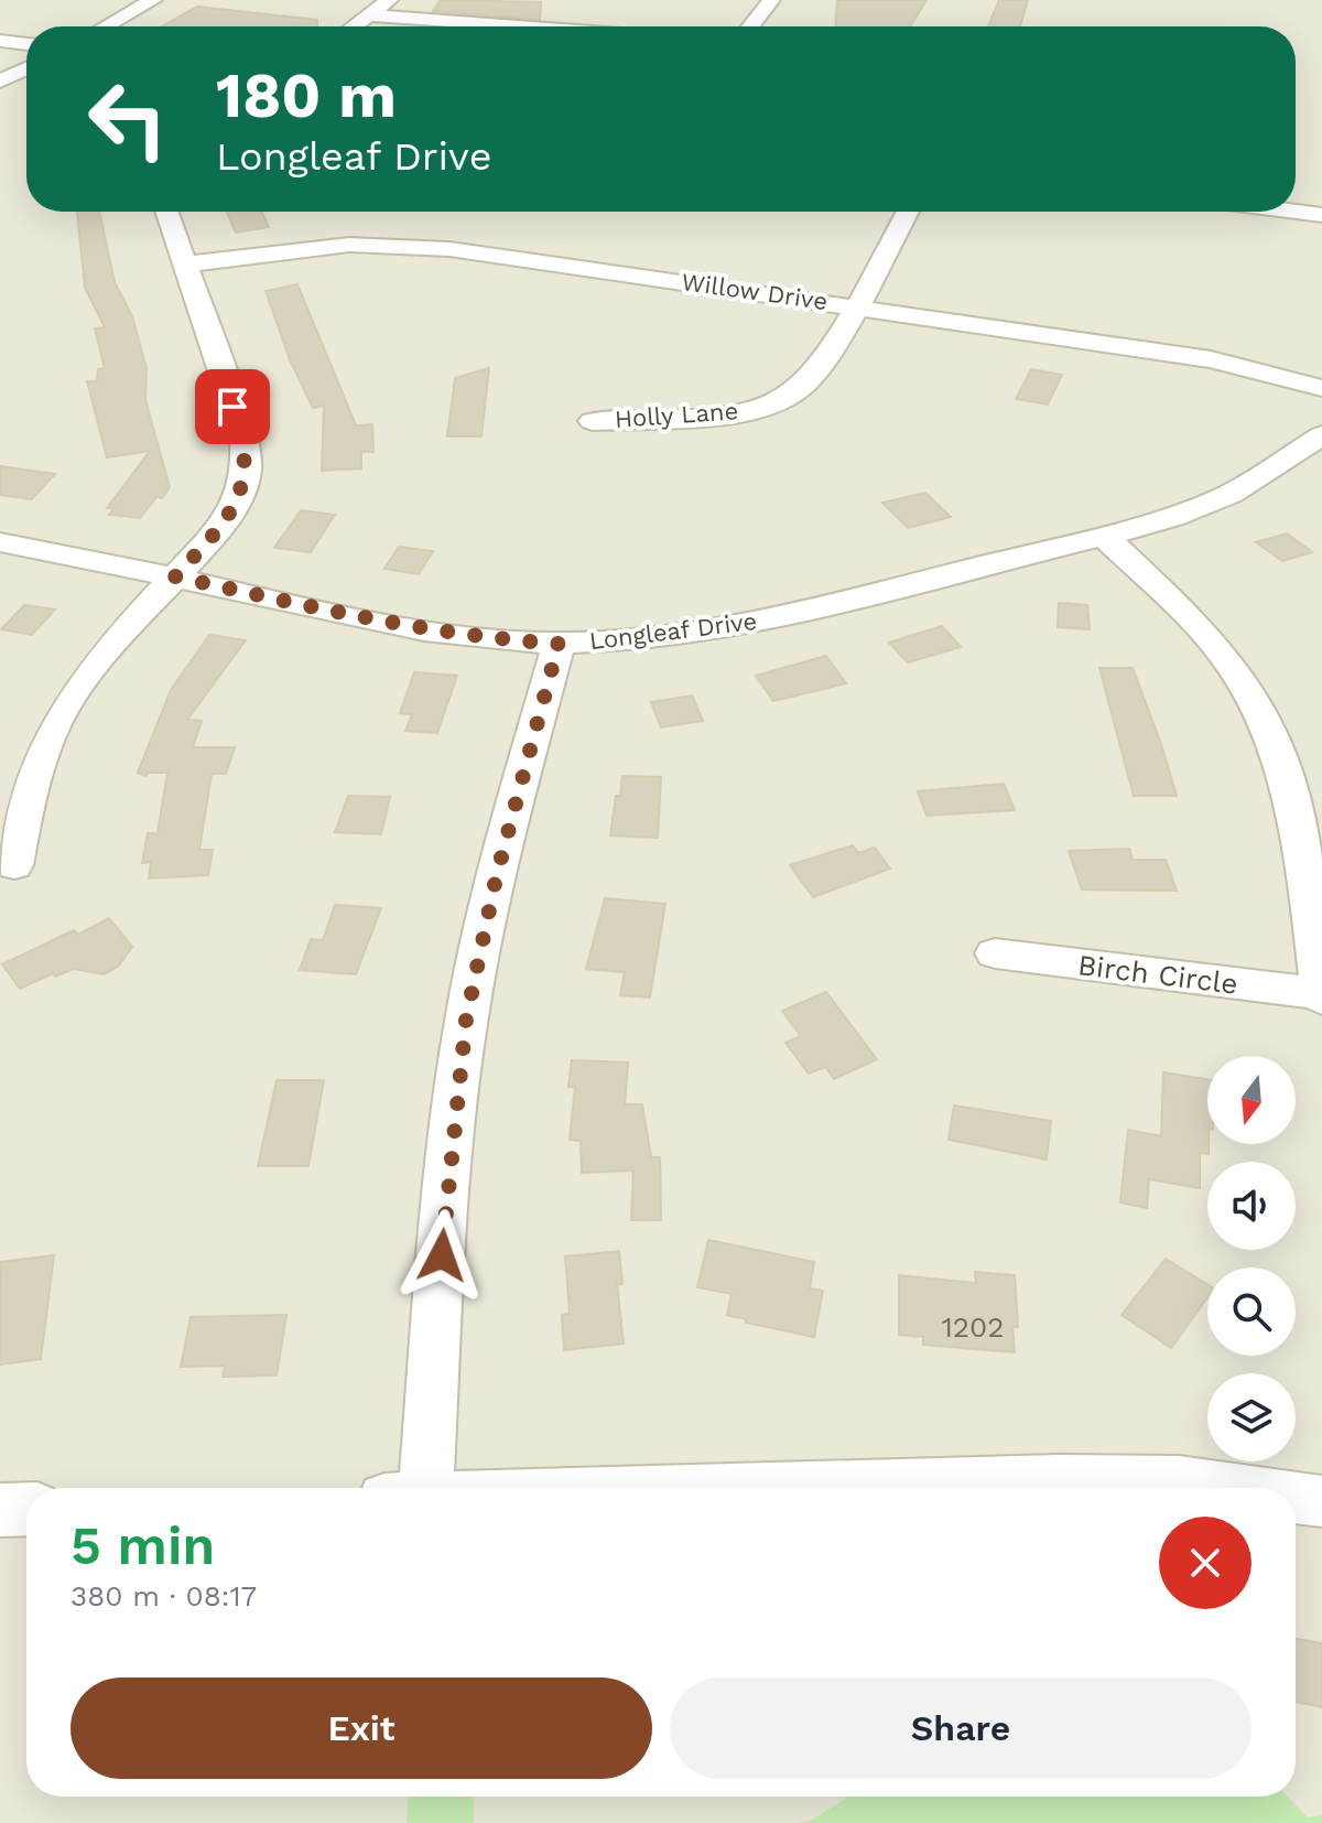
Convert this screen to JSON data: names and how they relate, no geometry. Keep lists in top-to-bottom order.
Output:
{
  "streets": {
    "street": [
      "Willow Drive",
      "Holly Lane",
      "Longleaf Drive",
      "Birch Circle"
    ]
  },
  "crossings": [
    ["Willow Drive", "Holly Lane"]
  ],
  "house_numbers": ["1202"],
  "north": "bottom",
  "page": {
    "turn": ["180 m", "Longleaf Drive"],
    "heading": ["5 min", "380 m · 08:17"],
    "buttons": ["Exit", "Share"]
  }
}
